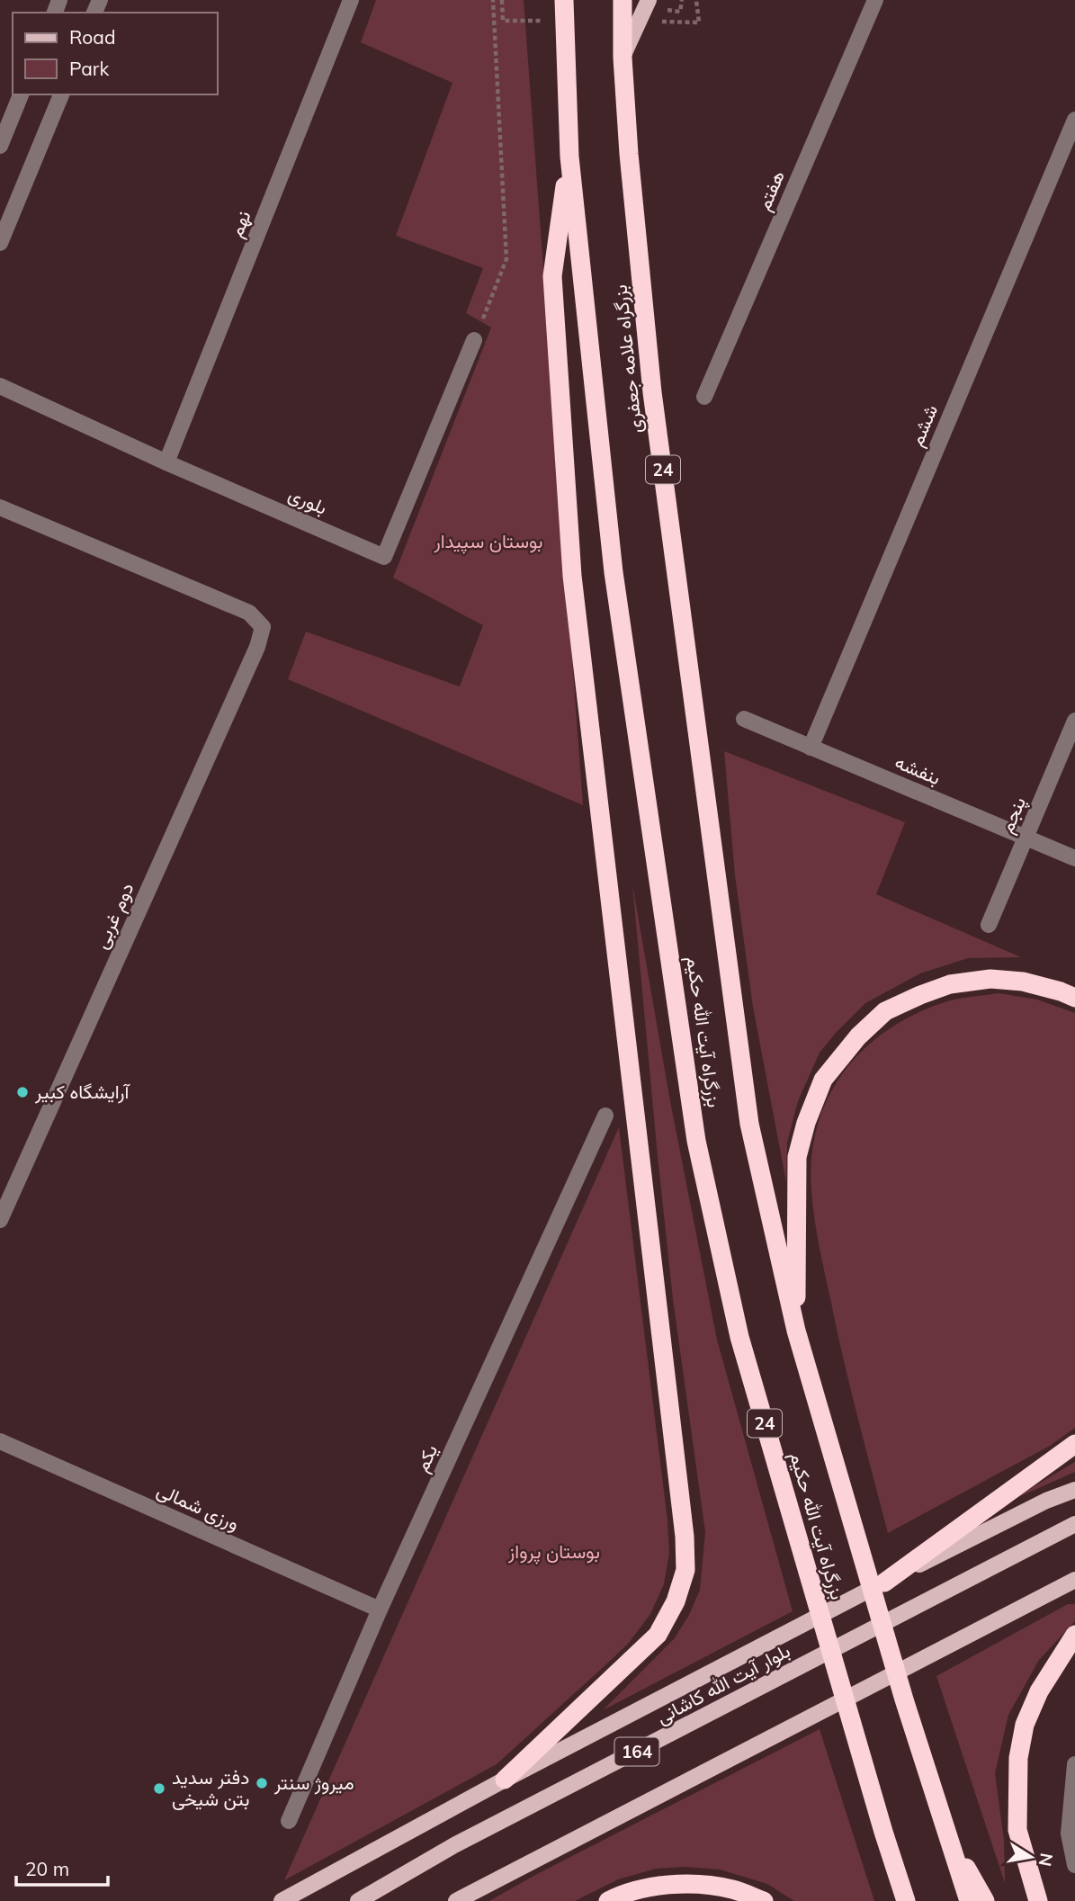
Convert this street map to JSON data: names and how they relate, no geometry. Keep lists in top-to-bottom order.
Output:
{
  "streets": {
    "highway": ["بزرگراه علامه جعفری", "24", "بزرگراه آیت الله حکیم"],
    "main road": ["بلوار آیت الله کاشانی", "164"],
    "street": [
      "هفتم",
      "نهم",
      "ششم",
      "بلوری",
      "بنفشه",
      "پنجم",
      "دوم غربی",
      "یکم",
      "ورزی شمالی"
    ]
  },
  "crossings": [
    ["نهم", "بلوری"],
    ["بزرگراه علامه جعفری", "بزرگراه آیت الله حکیم"],
    ["ششم", "بنفشه"],
    ["بنفشه", "پنجم"],
    ["یکم", "ورزی شمالی"]
  ],
  "parks": ["بوستان سپیدار", "بوستان پرواز"],
  "places": ["آرایشگاه کبیر", "میروژ سنتر", "دفتر سدید بتن شیخی"],
  "legend": ["Road", "Park"],
  "scale_bar": "20 m",
  "north": "right"
}
